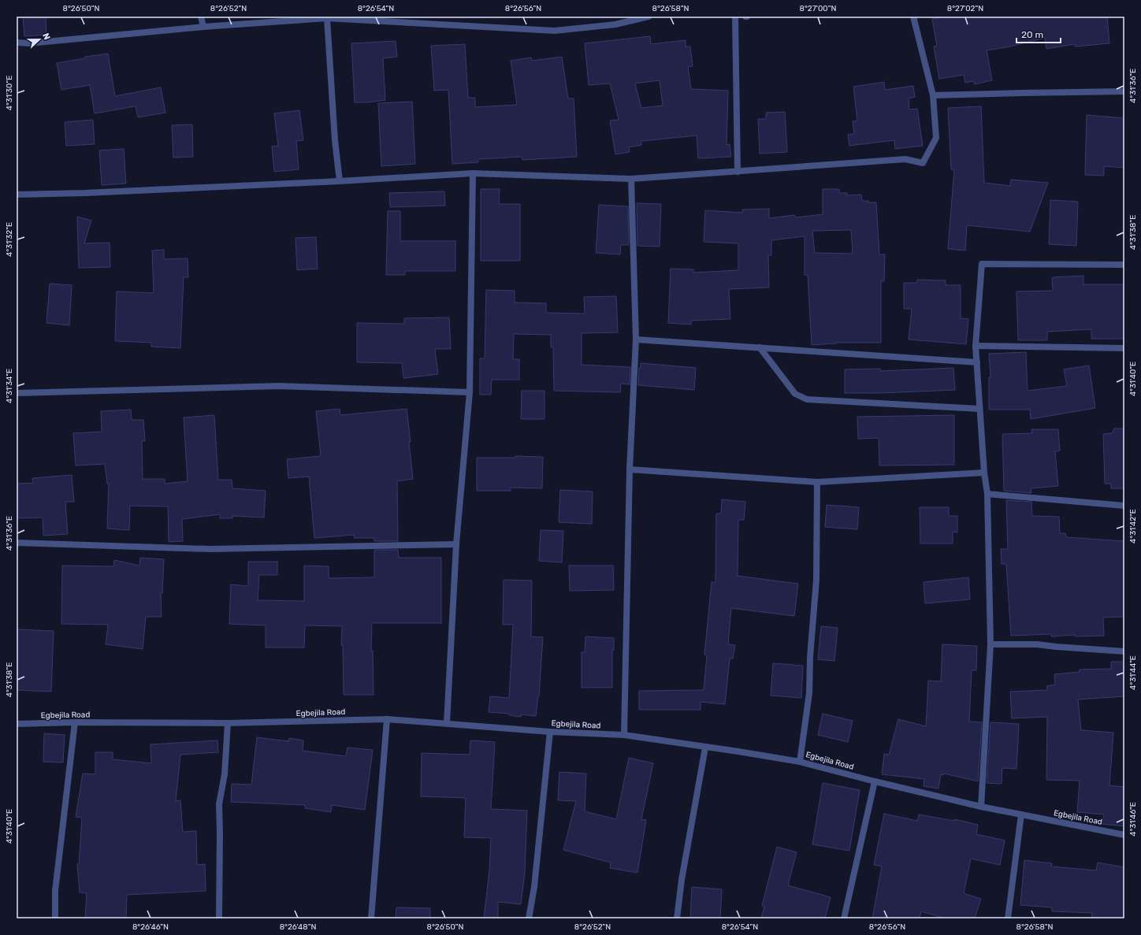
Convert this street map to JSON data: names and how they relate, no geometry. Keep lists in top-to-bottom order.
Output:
{
  "streets": {
    "street": ["Egbejila Road"]
  },
  "scale_bar": "20 m",
  "north": "right",
  "coordinates": [
    "8°26'50\"N",
    "8°26'52\"N",
    "8°26'54\"N",
    "8°26'56\"N",
    "8°26'58\"N",
    "8°27'00\"N",
    "8°27'02\"N",
    "4°31'36\"E",
    "4°31'30\"E",
    "4°31'38\"E",
    "4°31'32\"E",
    "4°31'40\"E",
    "4°31'34\"E",
    "4°31'42\"E",
    "4°31'44\"E",
    "4°31'46\"E",
    "8°26'46\"N",
    "8°26'48\"N"
  ]
}
